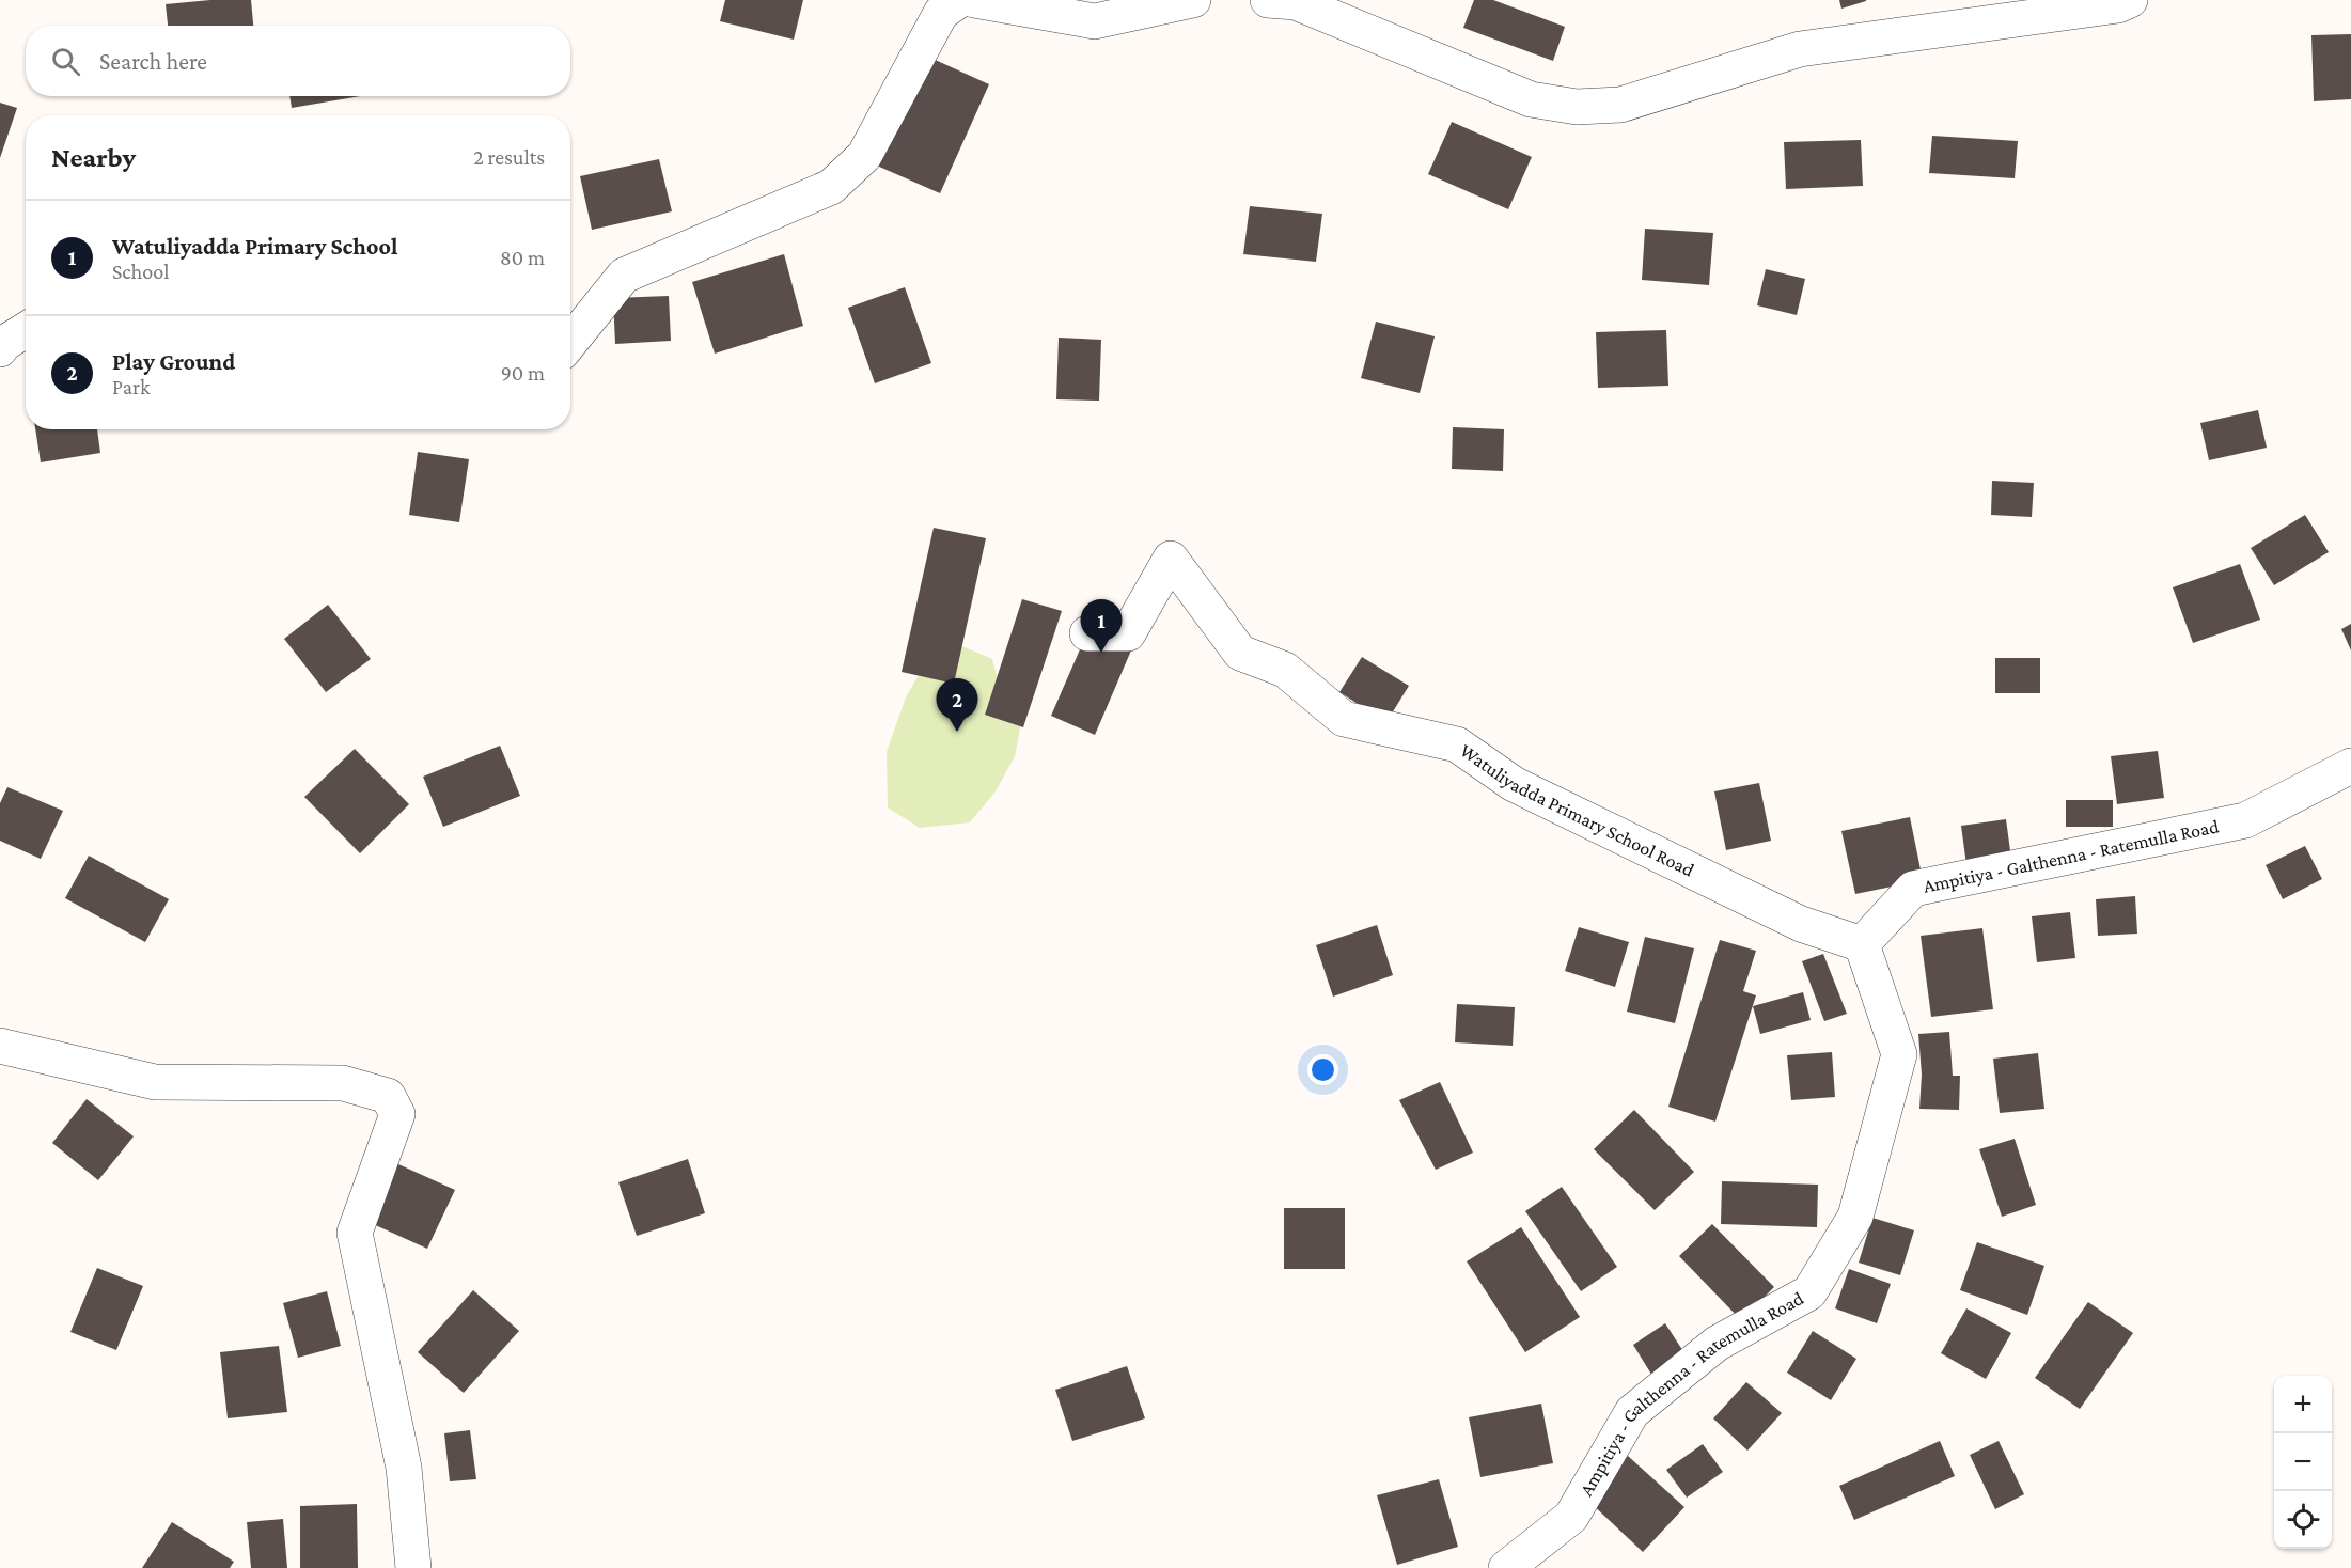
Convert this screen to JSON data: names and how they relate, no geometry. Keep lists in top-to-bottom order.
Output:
{
  "streets": {
    "street": ["Watuliyadda Primary School Road", "Ampitiya - Galthenna - Ratemulla Road"]
  },
  "crossings": [
    ["Watuliyadda Primary School Road", "Ampitiya - Galthenna - Ratemulla Road"]
  ],
  "page": {
    "search": "Search here",
    "heading": ["Nearby", "2 results"],
    "list": [
      {
        "mark": "1",
        "name": "Watuliyadda Primary School",
        "note": "School",
        "value": "80 m"
      },
      {
        "mark": "2",
        "name": "Play Ground",
        "note": "Park",
        "value": "90 m"
      }
    ],
    "pins": ["1", "2"],
    "map_buttons": ["+", "−"]
  }
}
